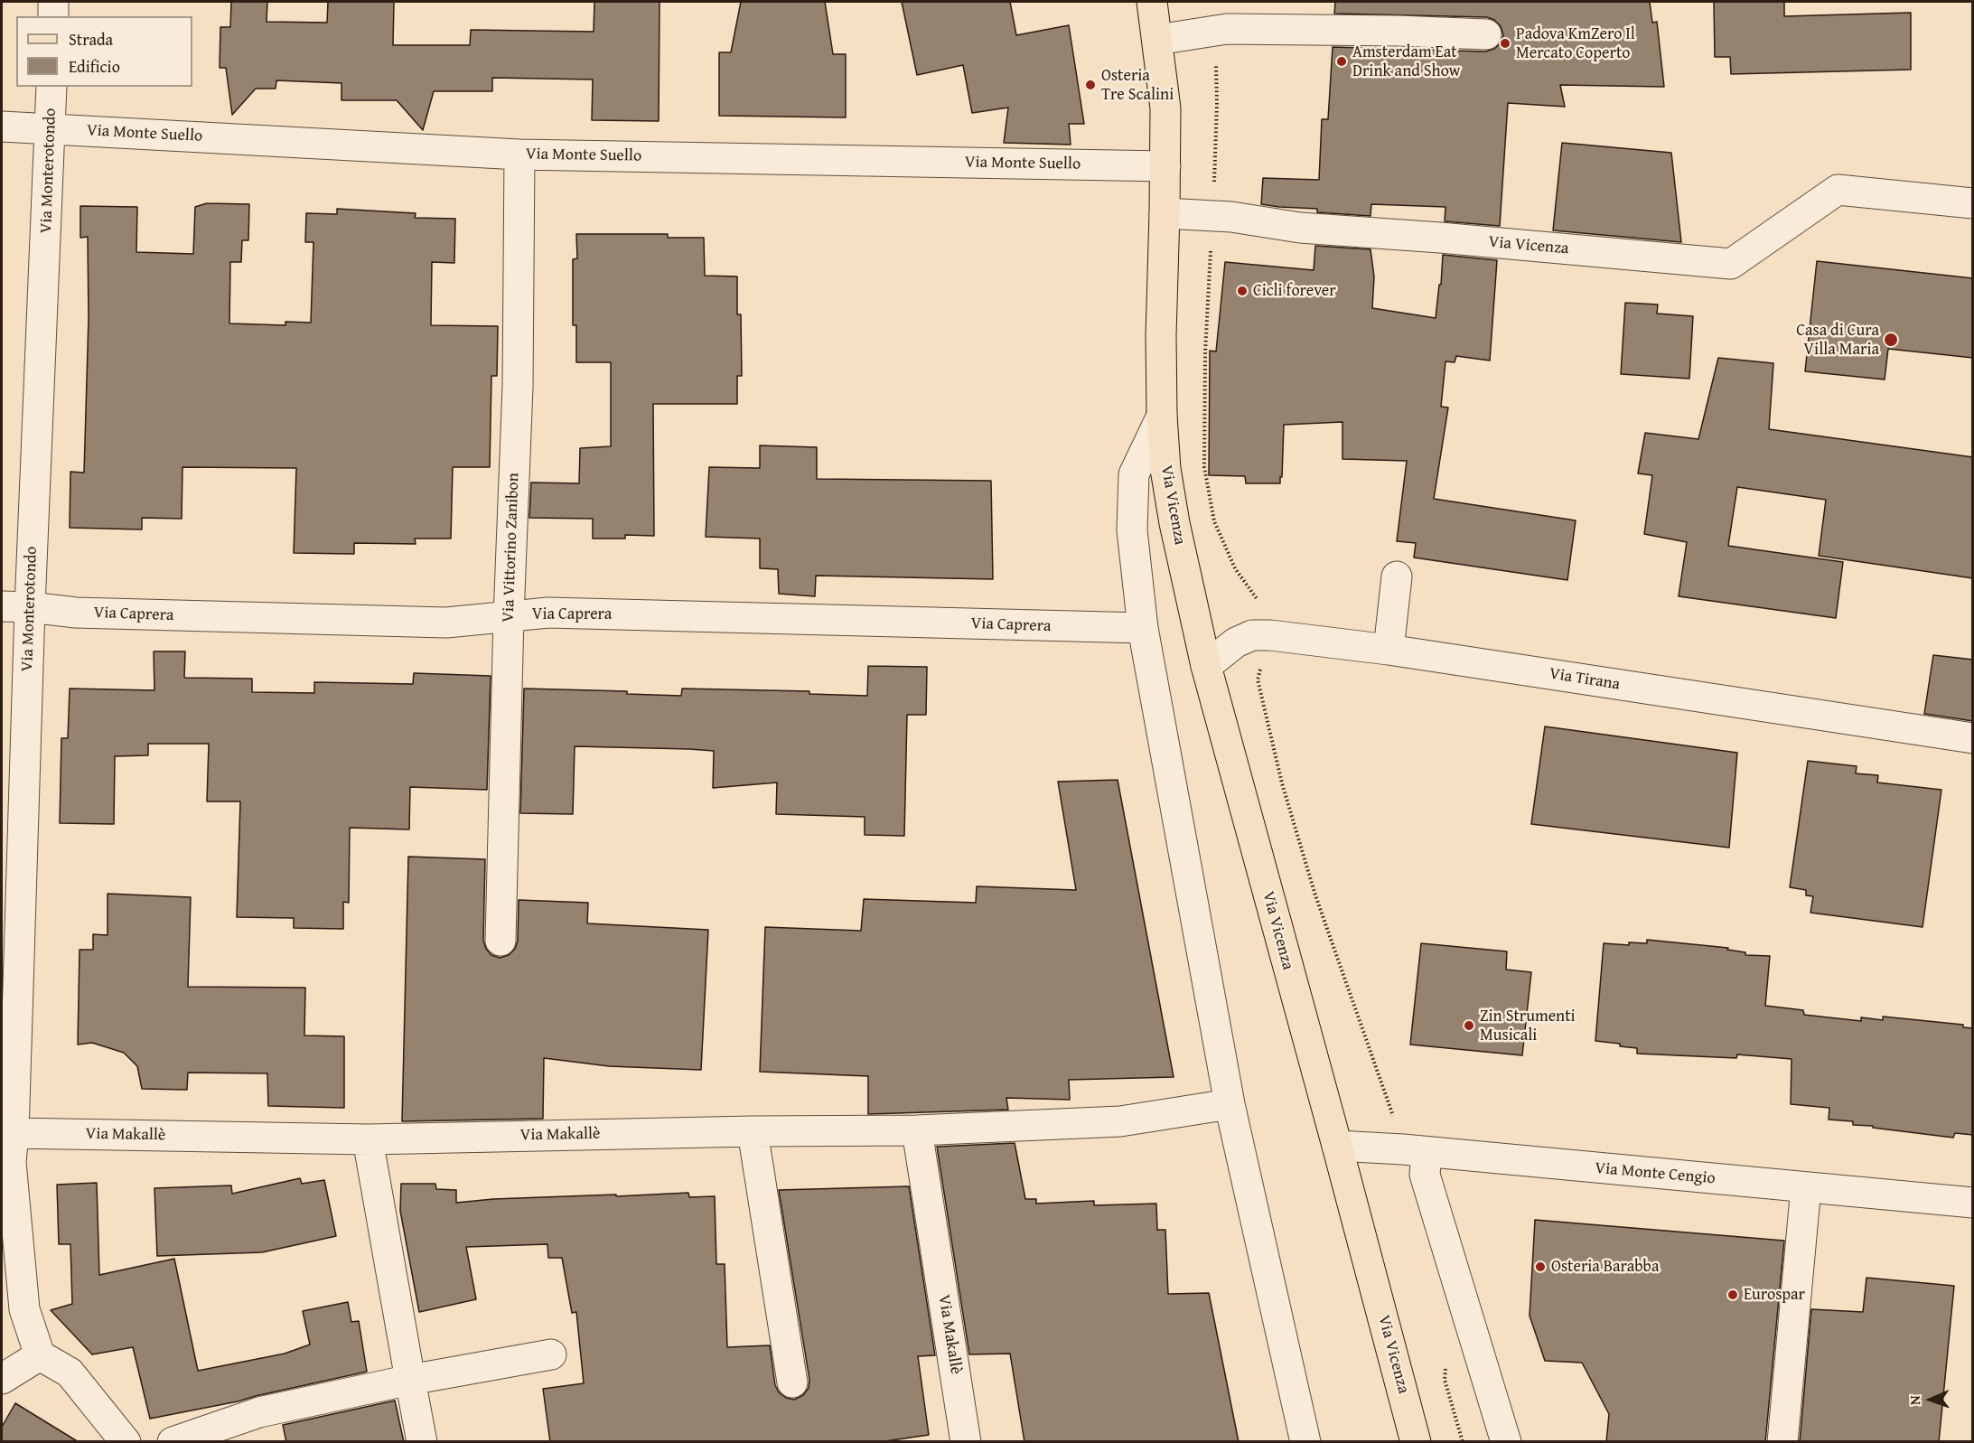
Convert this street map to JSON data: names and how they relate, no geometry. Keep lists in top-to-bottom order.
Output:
{
  "streets": {
    "main road": ["Via Vicenza"],
    "street": [
      "Via Monte Suello",
      "Via Monterotondo",
      "Via Vittorino Zanibon",
      "Via Caprera",
      "Via Tirana",
      "Via Makallè",
      "Via Monte Cengio"
    ]
  },
  "crossings": [
    ["Via Monte Suello", "Via Monterotondo"],
    ["Via Monte Suello", "Via Vicenza"],
    ["Via Monte Suello", "Via Vittorino Zanibon"],
    ["Via Monterotondo", "Via Caprera"],
    ["Via Monterotondo", "Via Makallè"],
    ["Via Vicenza", "Via Caprera"],
    ["Via Vicenza", "Via Tirana"],
    ["Via Vicenza", "Via Makallè"],
    ["Via Vicenza", "Via Monte Cengio"],
    ["Via Vittorino Zanibon", "Via Caprera"]
  ],
  "places": [
    "Padova KmZero Il Mercato Coperto",
    "Amsterdam Eat Drink and Show",
    "Osteria Tre Scalini",
    "Cicli forever",
    "Casa di Cura Villa Maria",
    "Zin Strumenti Musicali",
    "Osteria Barabba",
    "Eurospar"
  ],
  "legend": ["Strada", "Edificio"],
  "north": "left"
}
